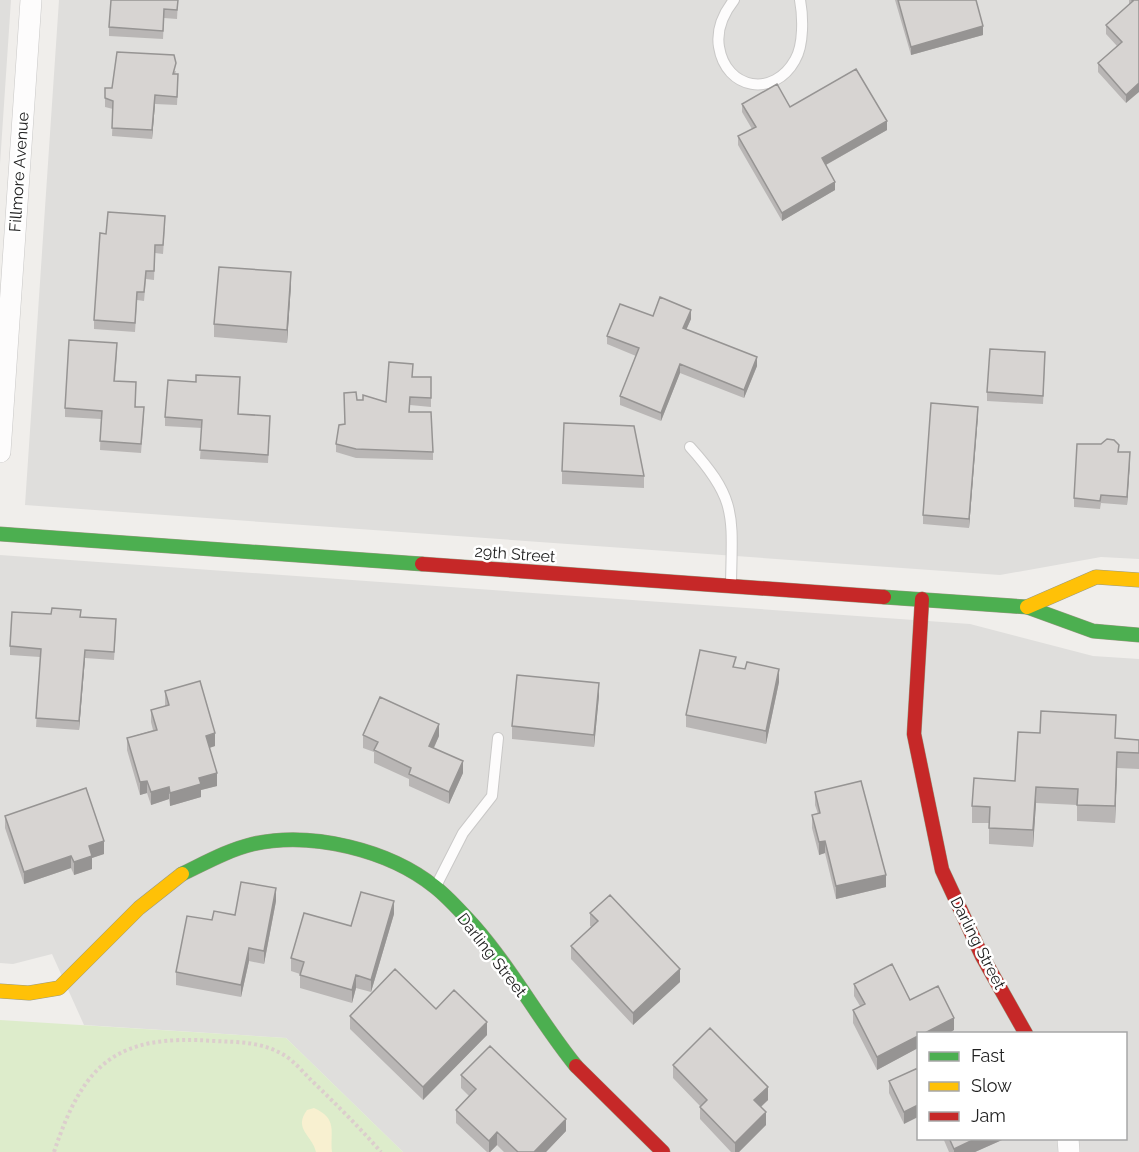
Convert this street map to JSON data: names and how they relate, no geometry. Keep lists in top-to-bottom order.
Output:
{
  "streets": {
    "street": ["Fillmore Avenue", "29th Street", "Darling Street"]
  },
  "crossings": [
    ["29th Street", "Darling Street"]
  ],
  "legend": ["Fast", "Slow", "Jam"]
}
